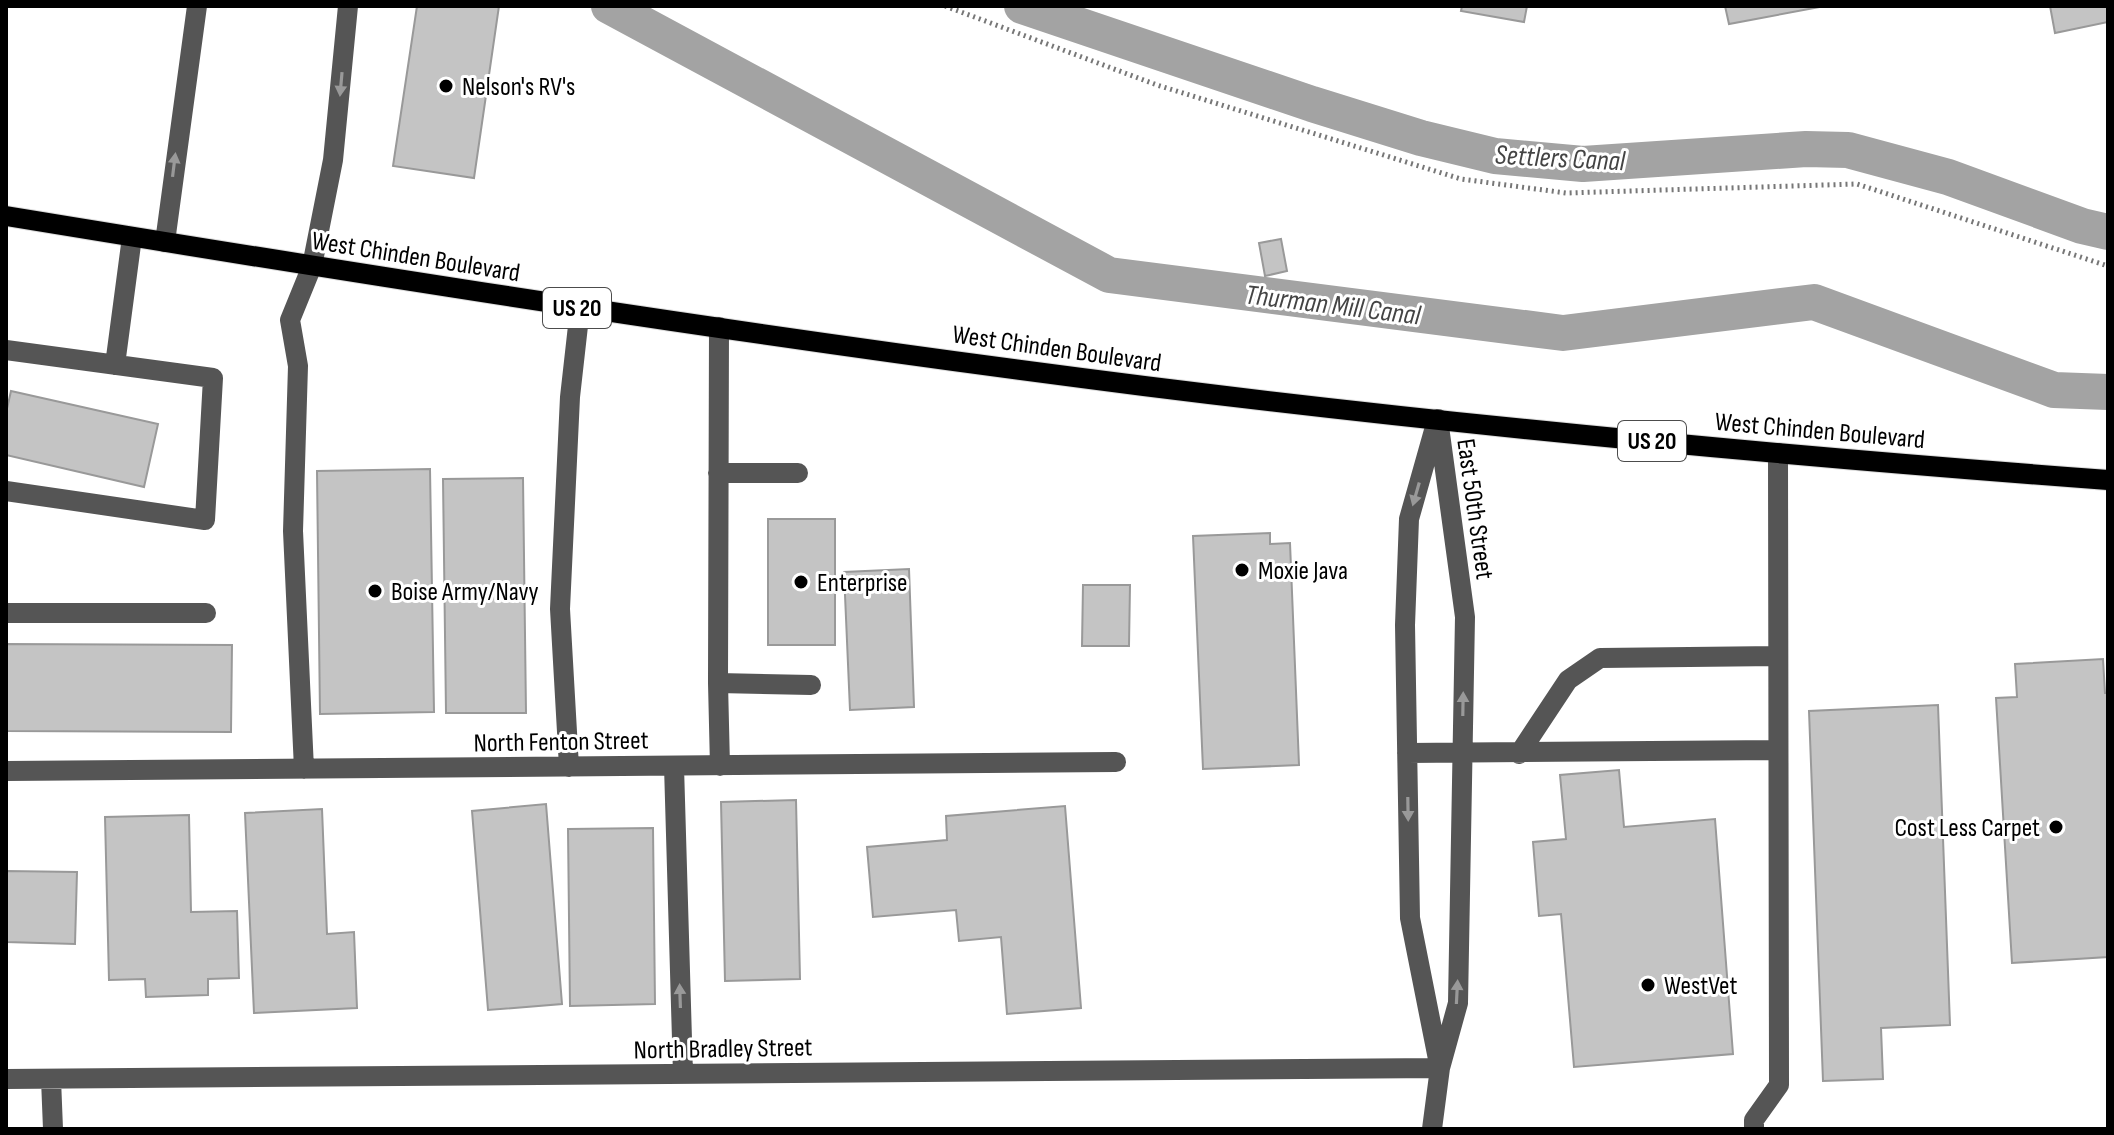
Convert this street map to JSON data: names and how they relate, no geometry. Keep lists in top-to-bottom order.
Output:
{
  "streets": {
    "main road": ["West Chinden Boulevard", "US 20"],
    "street": ["East 50th Street", "North Fenton Street", "North Bradley Street"]
  },
  "crossings": [
    ["West Chinden Boulevard", "East 50th Street"],
    ["East 50th Street", "North Bradley Street"]
  ],
  "water": ["Settlers Canal", "Thurman Mill Canal"],
  "places": [
    "Nelson's RV's",
    "Moxie Java",
    "Enterprise",
    "Boise Army/Navy",
    "Cost Less Carpet",
    "WestVet"
  ]
}
